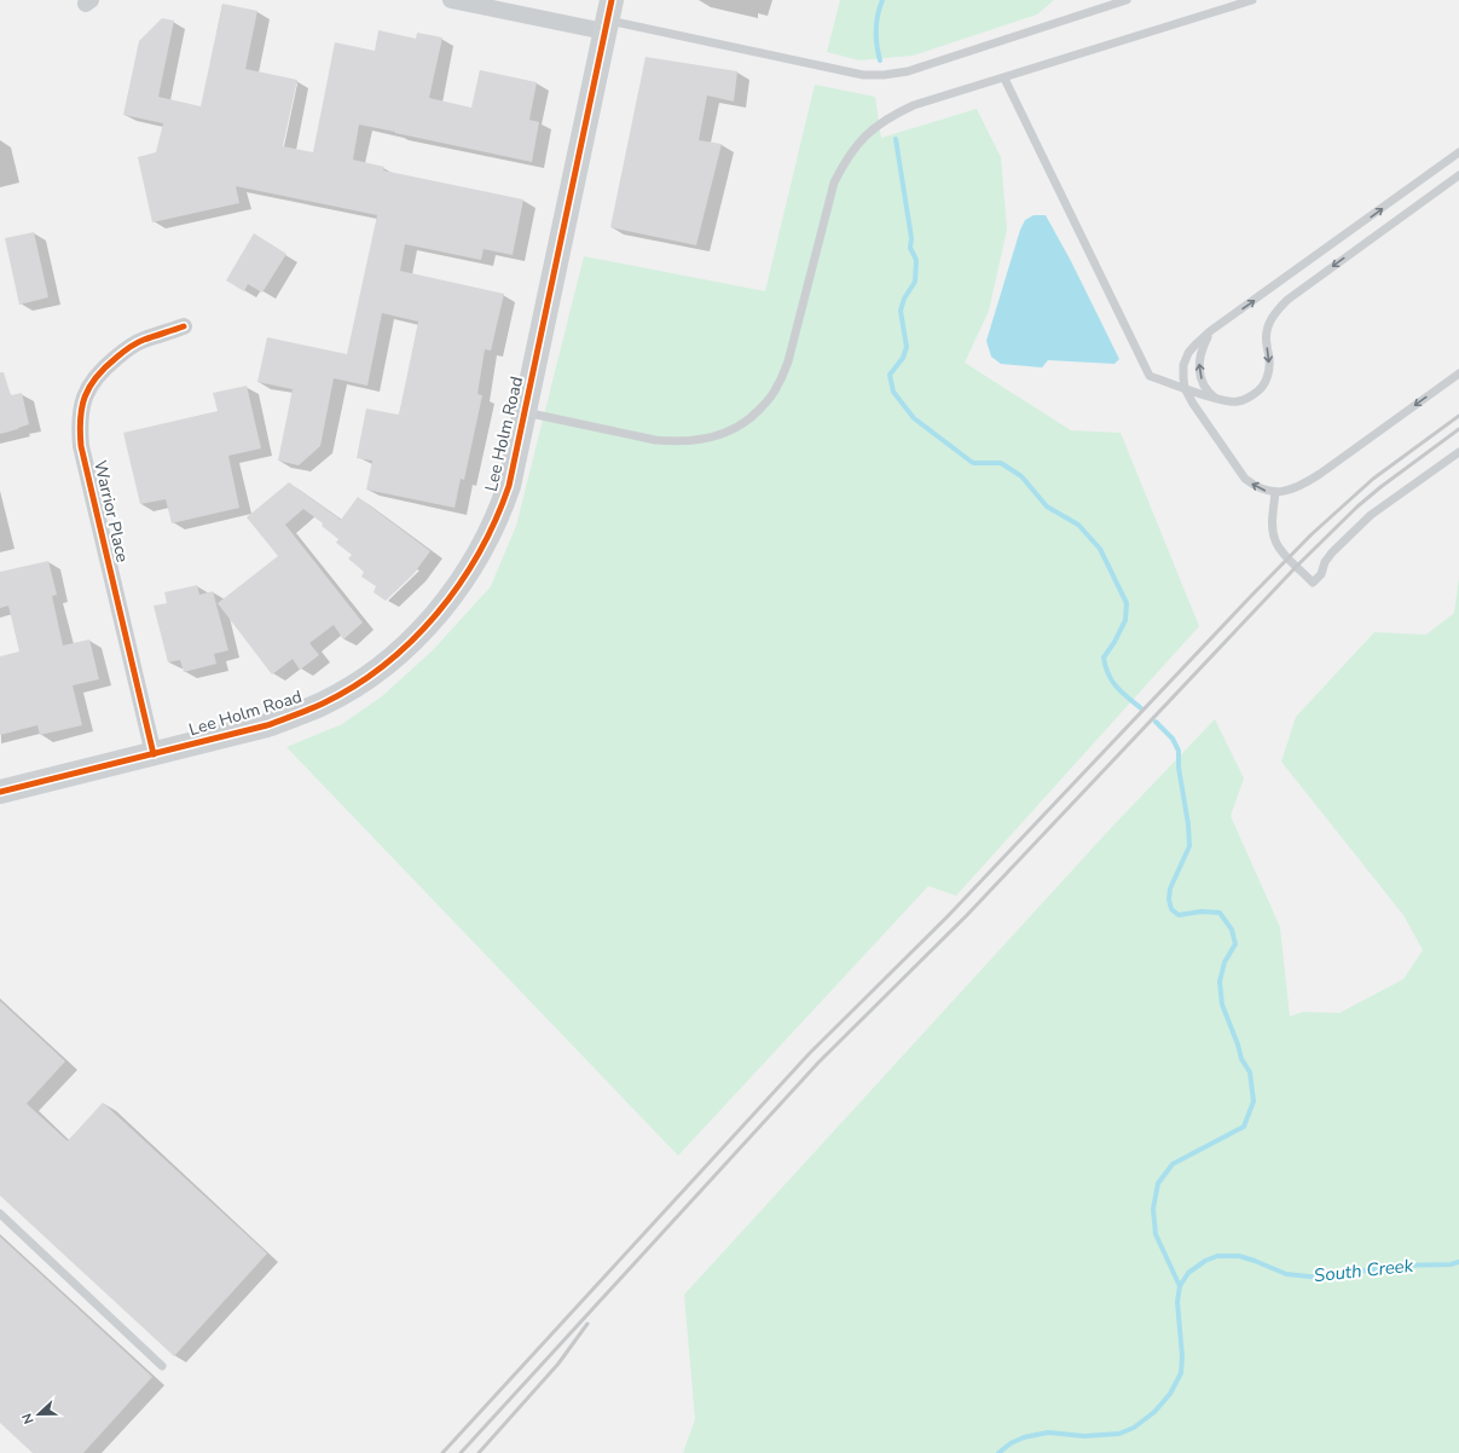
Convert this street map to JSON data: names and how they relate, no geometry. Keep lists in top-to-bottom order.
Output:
{
  "streets": {
    "street": ["Lee Holm Road", "Warrior Place"]
  },
  "crossings": [
    ["Lee Holm Road", "Warrior Place"]
  ],
  "water": ["South Creek"],
  "north": "left"
}
